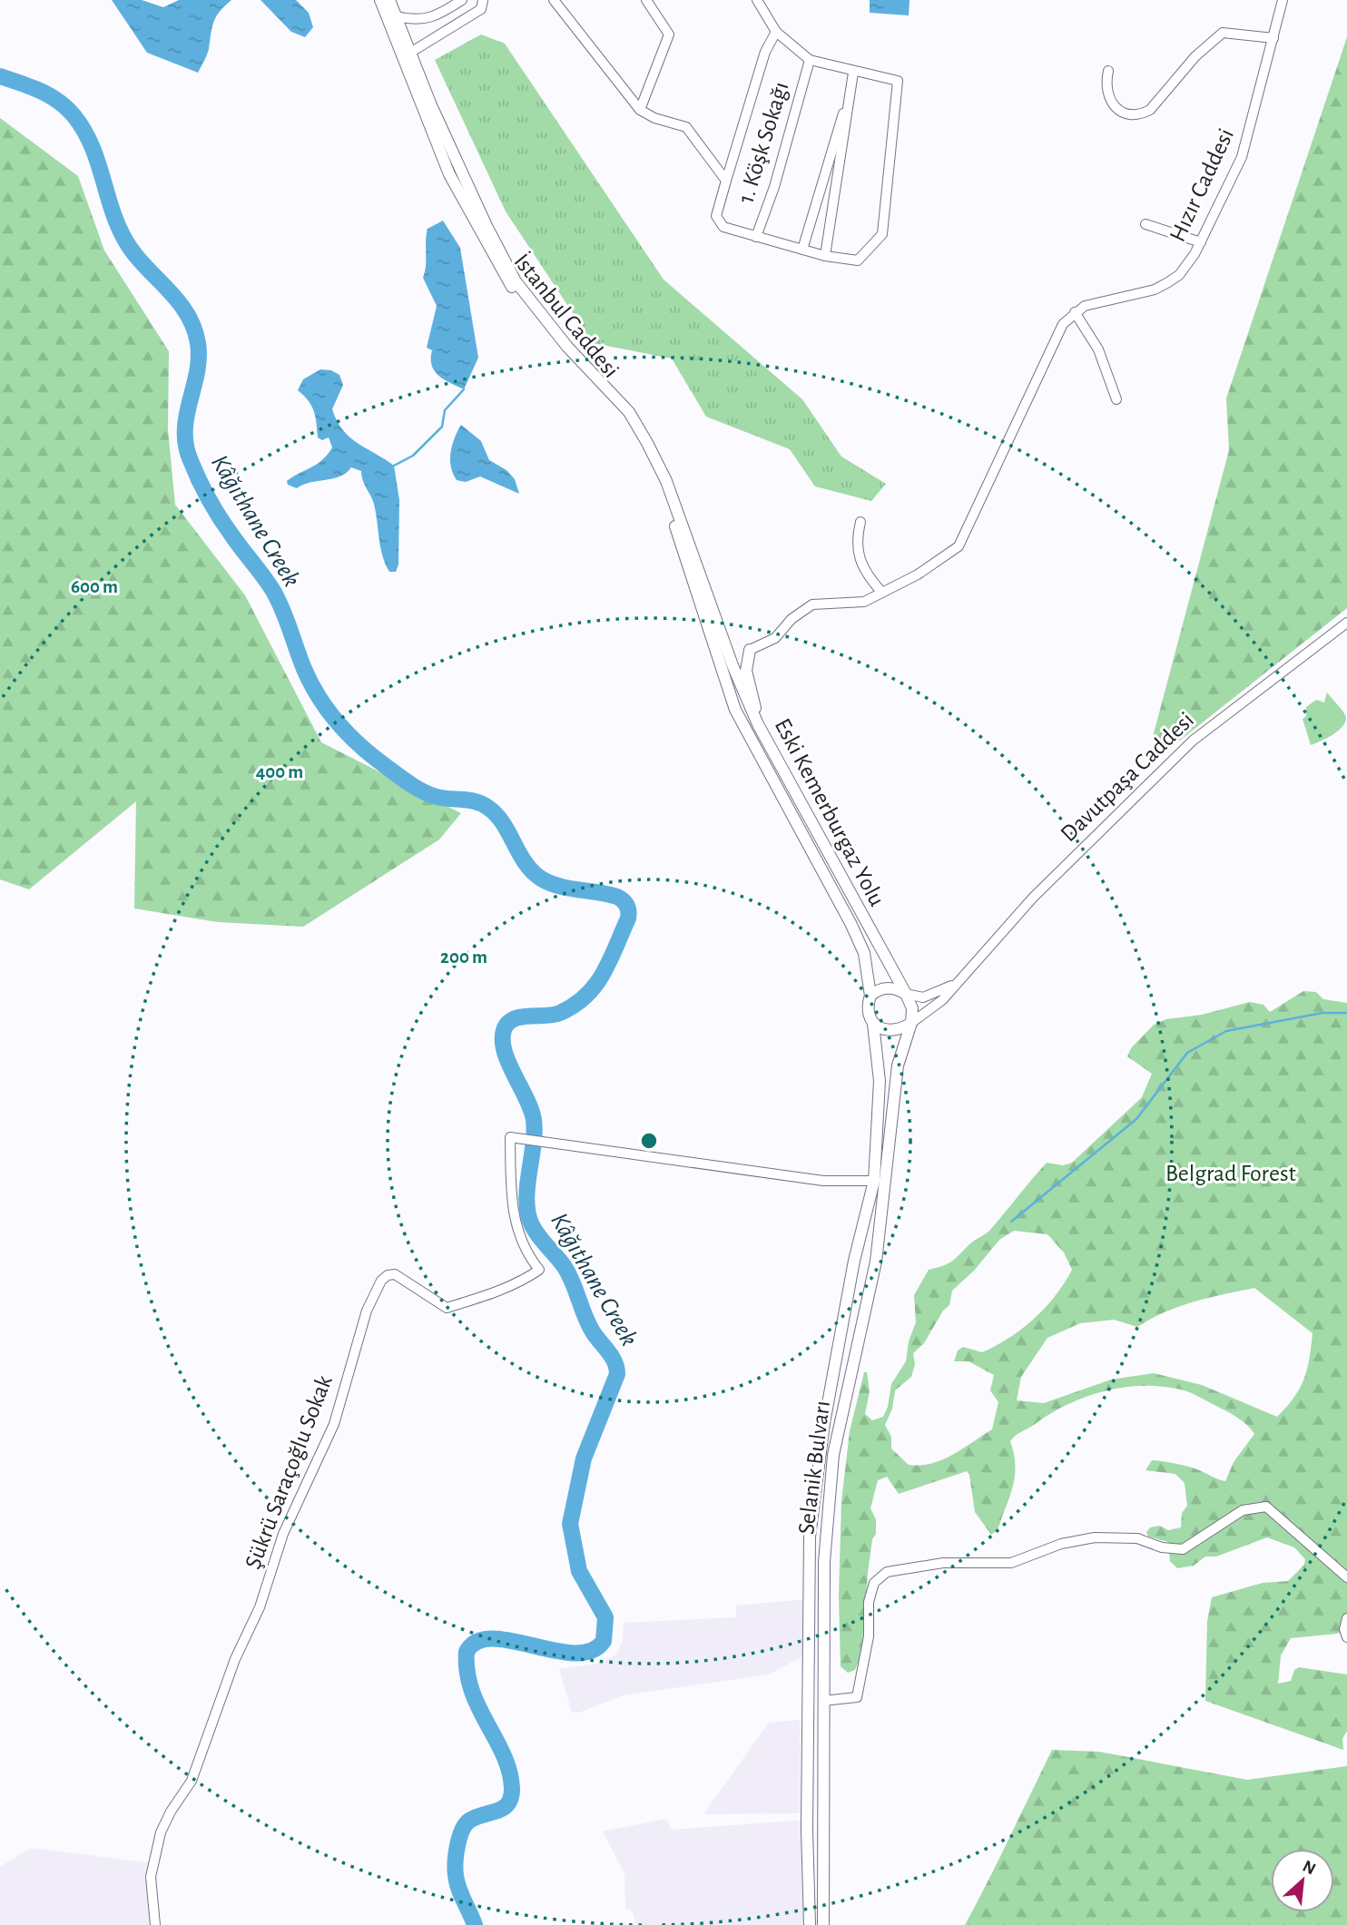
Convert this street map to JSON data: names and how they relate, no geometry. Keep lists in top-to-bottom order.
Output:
{
  "streets": {
    "main road": ["İstanbul Caddesi", "Eski Kemerburgaz Yolu", "Selanik Bulvarı"],
    "street": [
      "1. Köşk Sokağı",
      "Hızır Caddesi",
      "Davutpaşa Caddesi",
      "Şükrü Saraçoğlu Sokak"
    ]
  },
  "crossings": [
    ["İstanbul Caddesi", "Eski Kemerburgaz Yolu"],
    ["Davutpaşa Caddesi", "Eski Kemerburgaz Yolu"],
    ["Davutpaşa Caddesi", "Selanik Bulvarı"],
    ["Eski Kemerburgaz Yolu", "Selanik Bulvarı"],
    ["Selanik Bulvarı", "Şükrü Saraçoğlu Sokak"]
  ],
  "water": ["Kâğıthane Creek"],
  "parks": ["Belgrad Forest"],
  "north": "top right",
  "rings": ["600 m", "400 m", "200 m"]
}
